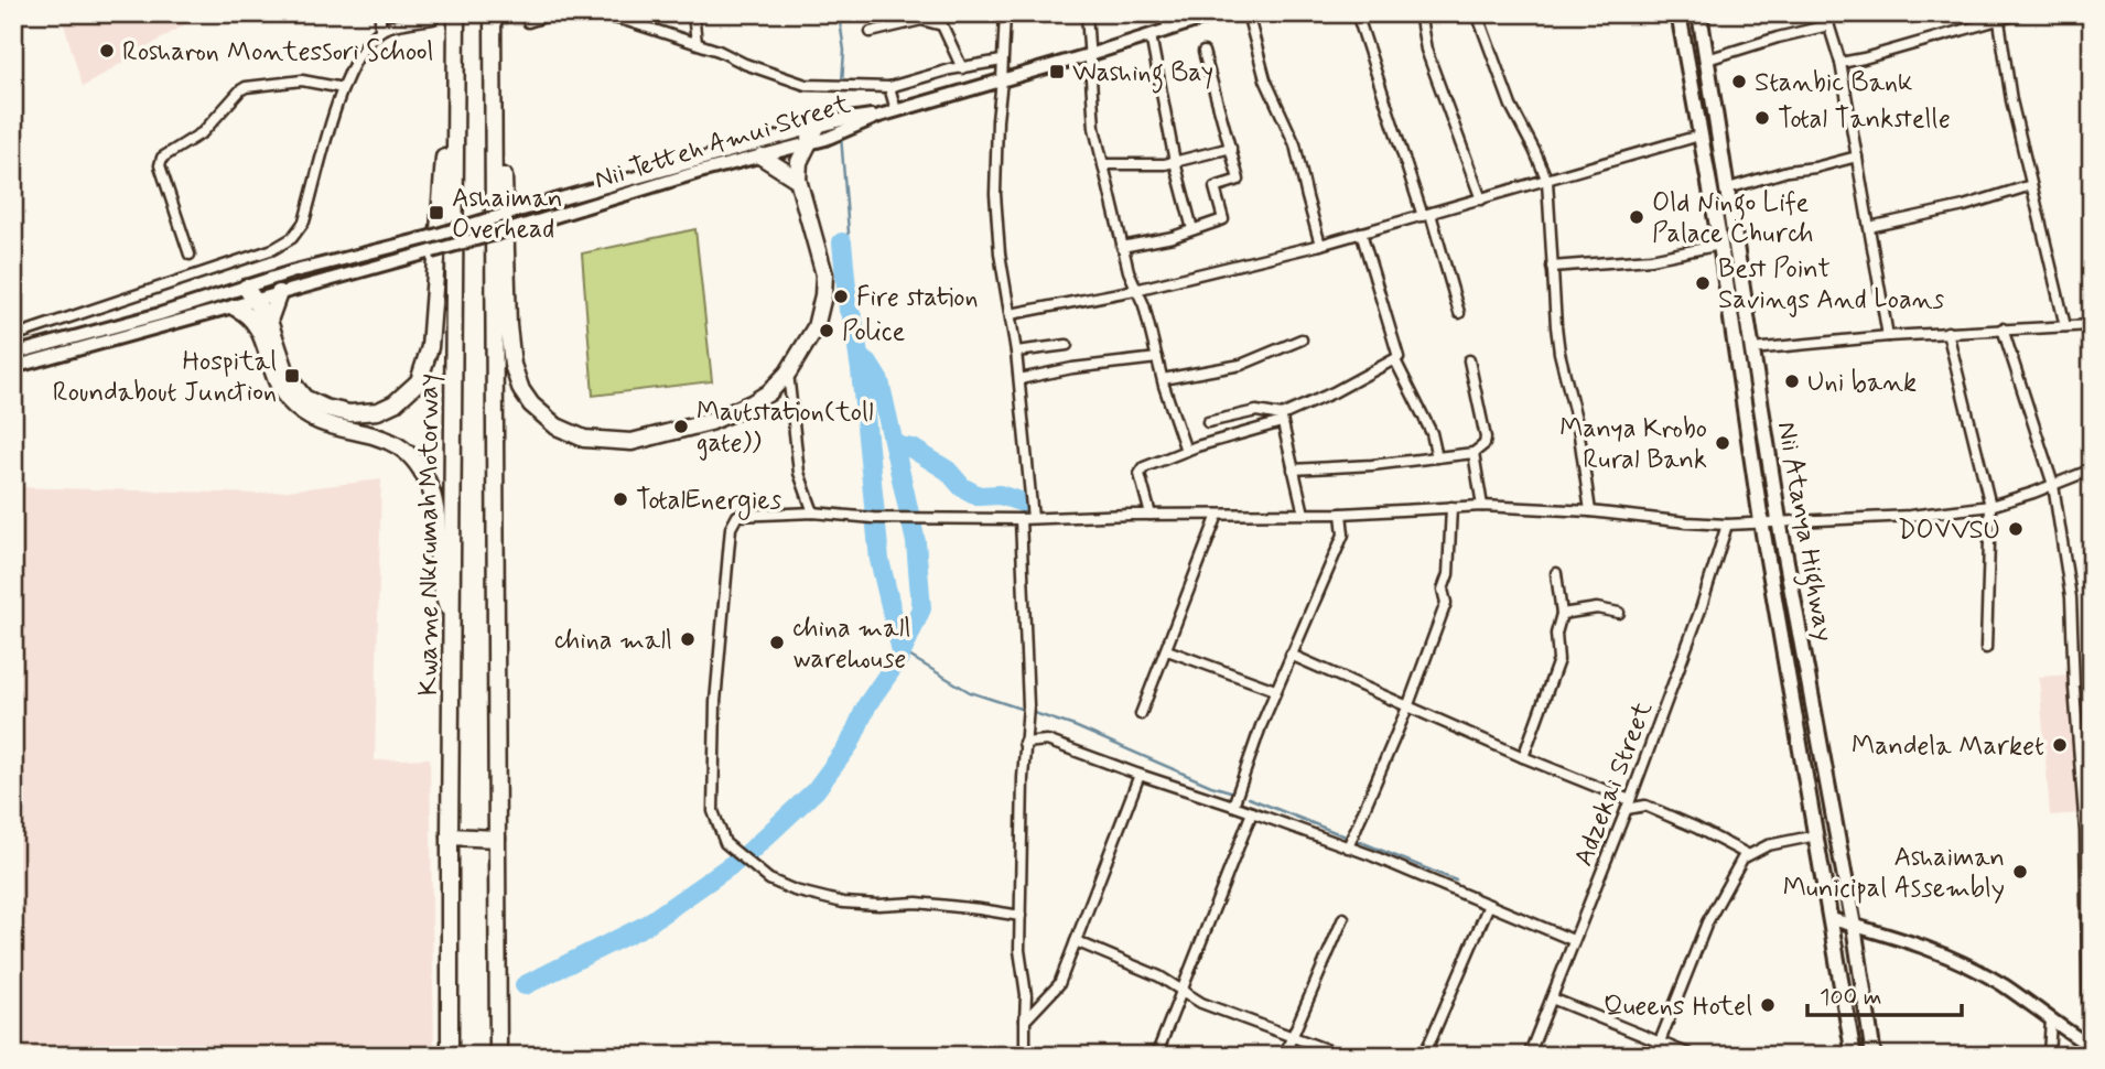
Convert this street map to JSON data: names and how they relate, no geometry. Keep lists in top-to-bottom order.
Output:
{
  "streets": {
    "highway": ["Kwame Nkrumah Motorway"],
    "main road": ["Nii Tetteh Amui Street", "Nii Atanya Highway"],
    "street": ["Adzekai Street"]
  },
  "places": {
    "other": [
      "Rosharon Montessori School",
      "Stanbic Bank",
      "Total Tankstelle",
      "Old Ningo Life Palace Church",
      "Best Point Savings And Loans",
      "Fire station",
      "Police",
      "Uni bank",
      "Mautstation(toll gate))",
      "Manya Krobo Rural Bank",
      "TotalEnergies",
      "DOVVSU",
      "china mall",
      "china mall warehouse",
      "Mandela Market",
      "Ashaiman Municipal Assembly",
      "Queens Hotel"
    ],
    "transit": ["Washing Bay", "Ashaiman Overhead", "Hospital Roundabout Junction"]
  },
  "scale_bar": "100 m"
}
